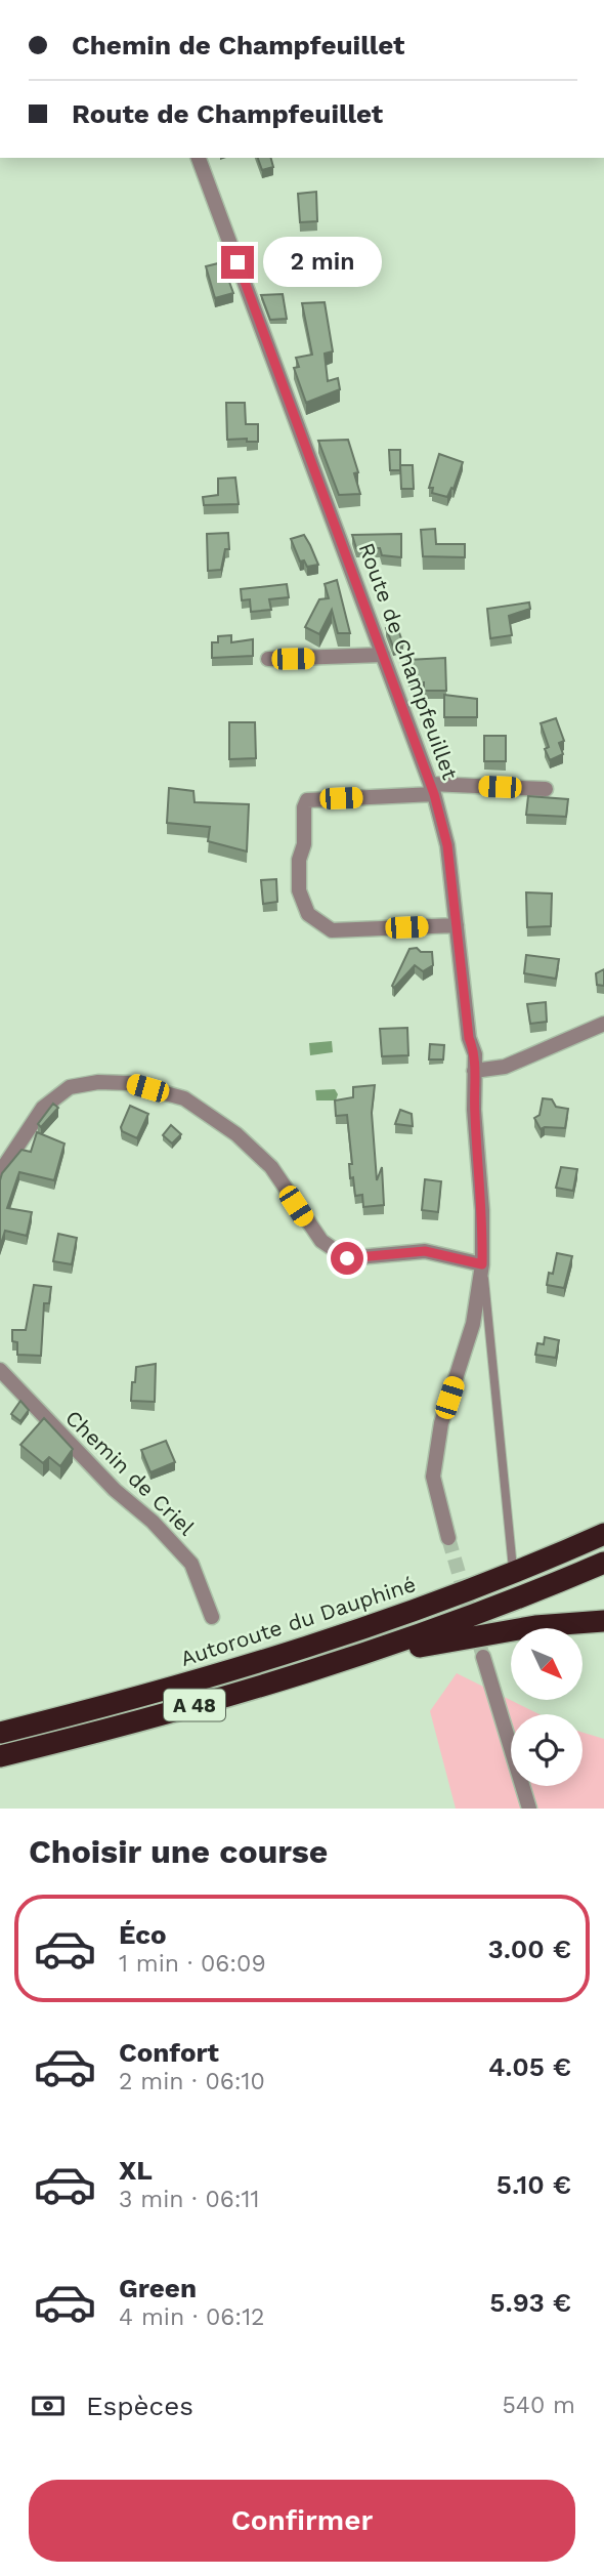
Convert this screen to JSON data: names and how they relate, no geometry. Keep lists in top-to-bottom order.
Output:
{
  "streets": {
    "highway": ["Autoroute du Dauphiné", "A 48"],
    "street": ["Route de Champfeuillet", "Chemin de Criel"]
  },
  "north": "bottom right",
  "page": {
    "banner": ["Chemin de Champfeuillet", "Route de Champfeuillet"],
    "bubble": "2 min",
    "heading": "Choisir une course",
    "list": [
      {
        "name": "Éco",
        "note": "1 min · 06:09",
        "value": "3.00 €"
      },
      {
        "name": "Confort",
        "note": "2 min · 06:10",
        "value": "4.05 €"
      },
      {
        "name": "XL",
        "note": "3 min · 06:11",
        "value": "5.10 €"
      },
      {
        "name": "Green",
        "note": "4 min · 06:12",
        "value": "5.93 €"
      }
    ],
    "pay": ["Espèces", "540 m"],
    "buttons": "Confirmer"
  }
}
